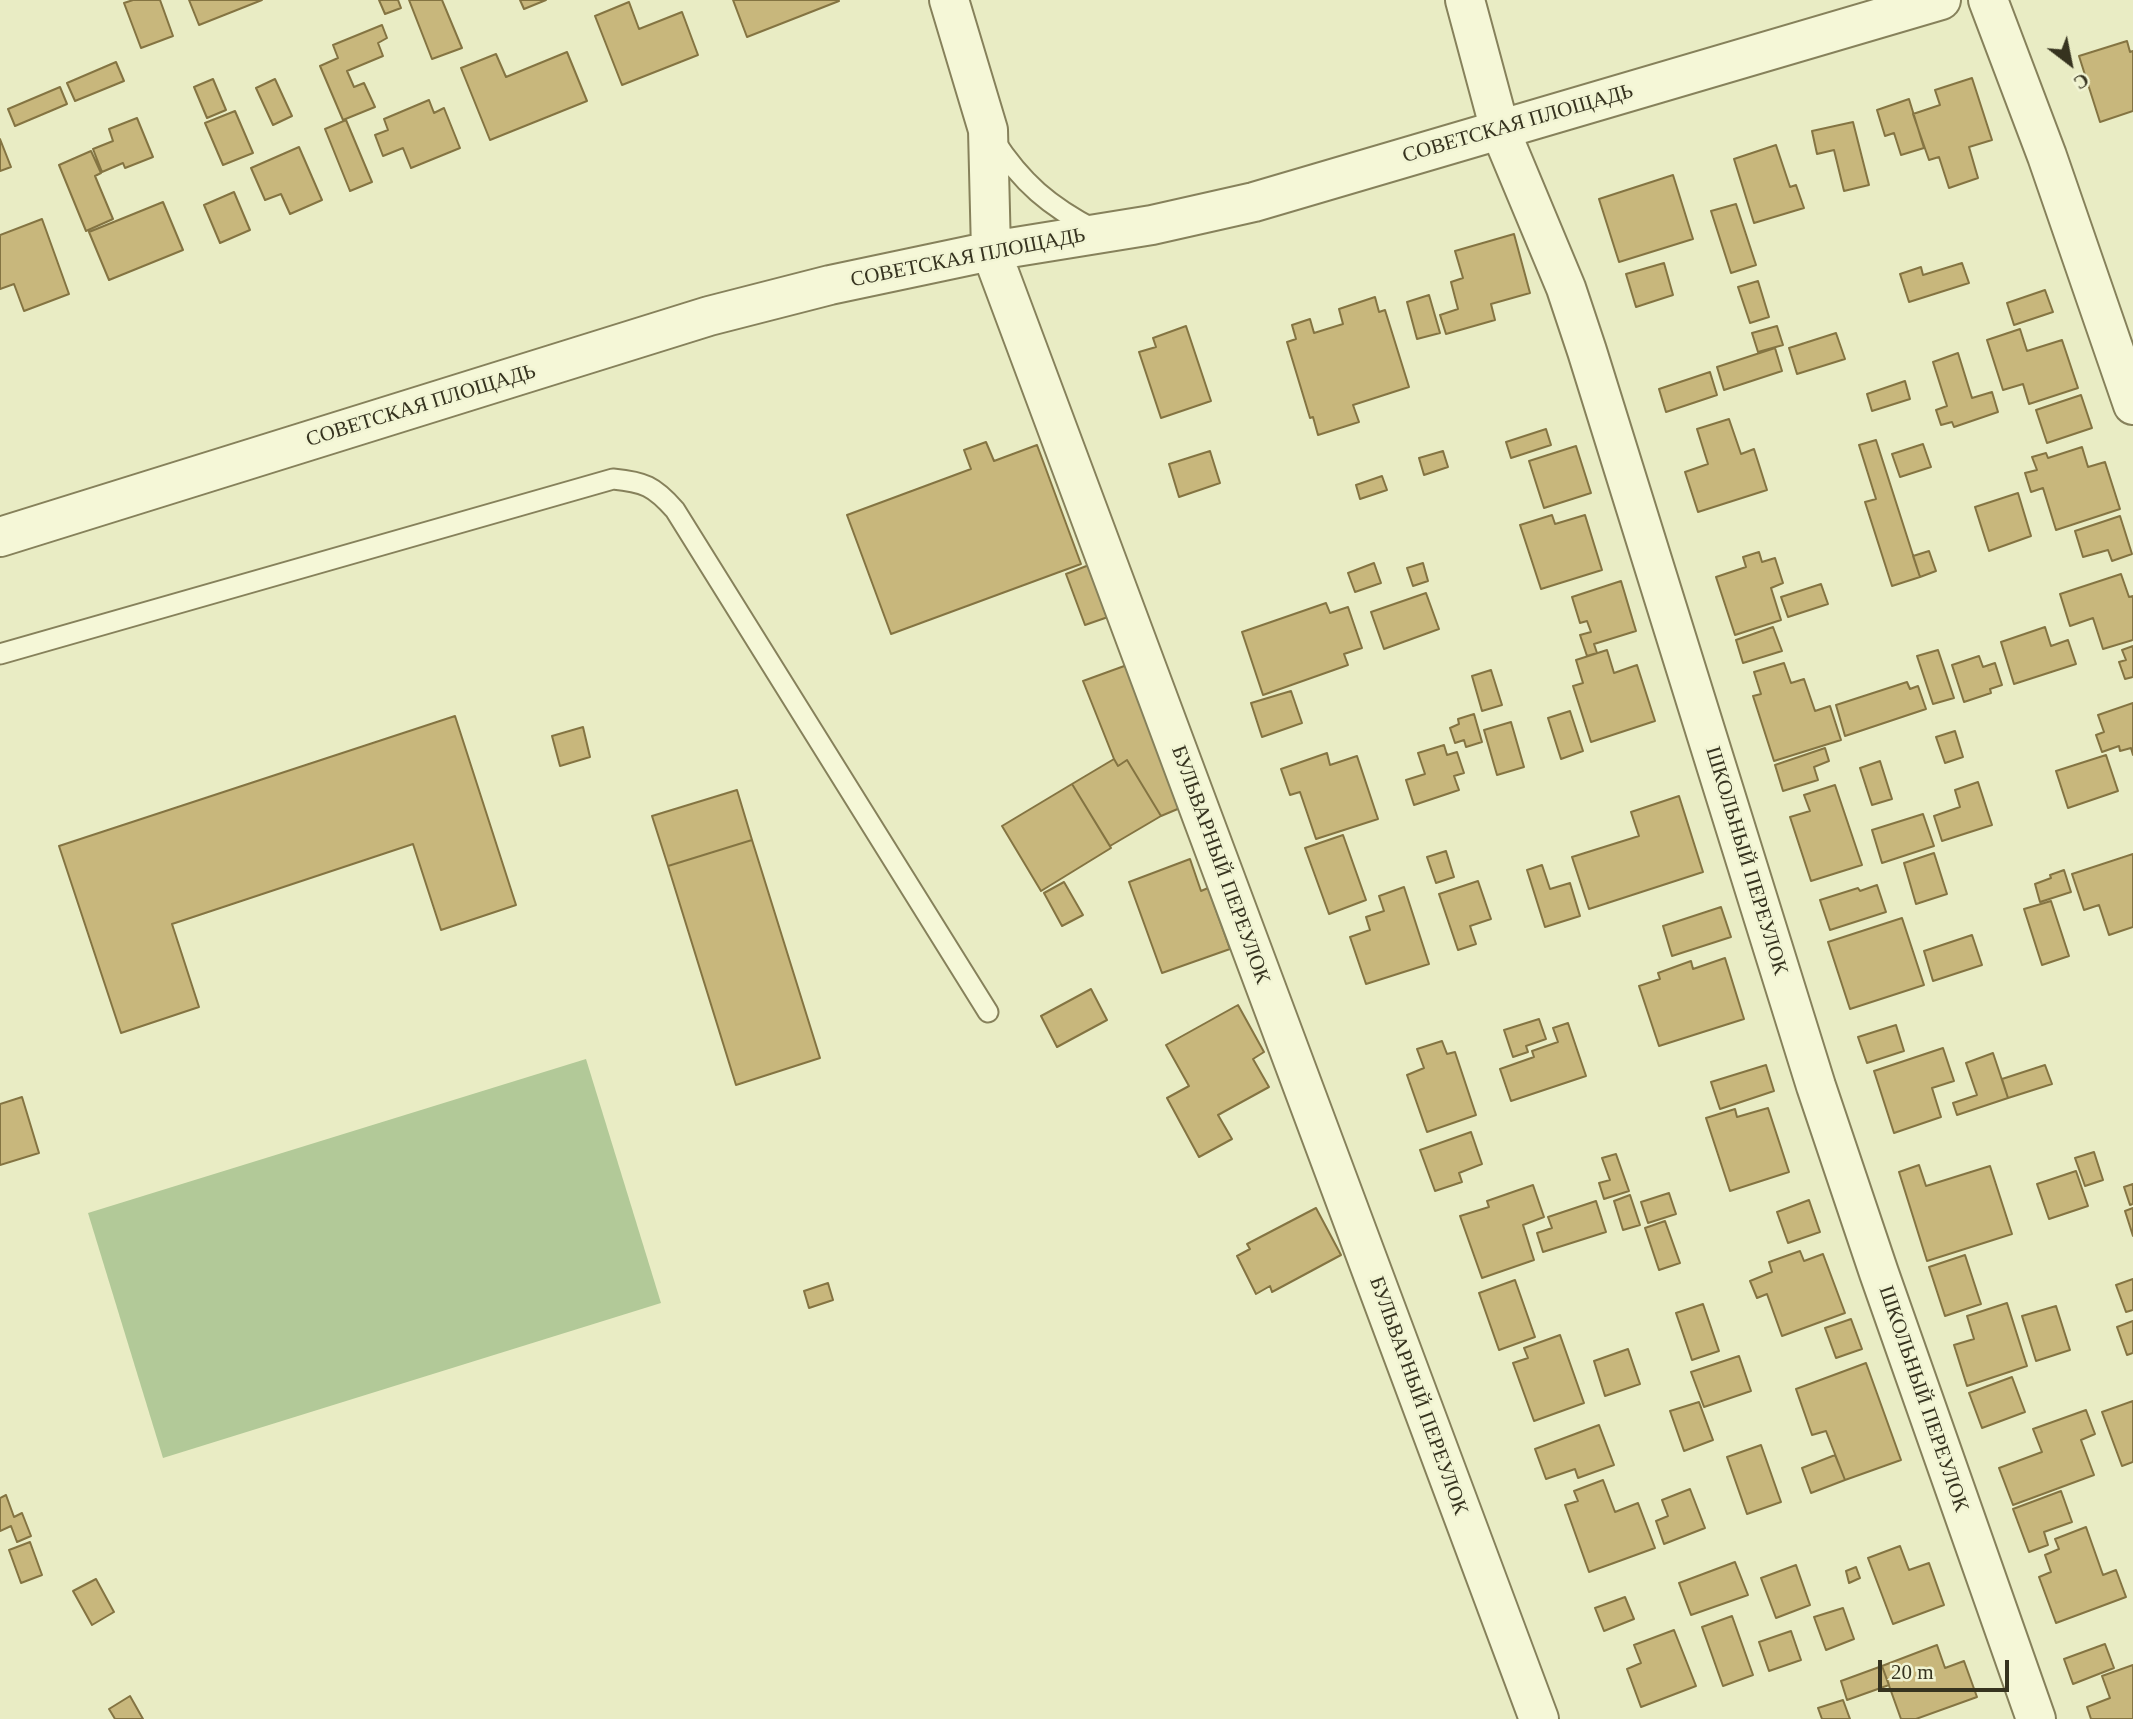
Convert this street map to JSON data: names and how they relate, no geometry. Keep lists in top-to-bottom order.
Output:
{
  "streets": {
    "street": ["СОВЕТСКАЯ ПЛОЩАДЬ", "ШКОЛЬНЫЙ ПЕРЕУЛОК", "БУЛЬВАРНЫЙ ПЕРЕУЛОК"]
  },
  "crossings": [
    ["СОВЕТСКАЯ ПЛОЩАДЬ", "ШКОЛЬНЫЙ ПЕРЕУЛОК"],
    ["СОВЕТСКАЯ ПЛОЩАДЬ", "БУЛЬВАРНЫЙ ПЕРЕУЛОК"]
  ],
  "scale_bar": "20 m",
  "north": "bottom right"
}
